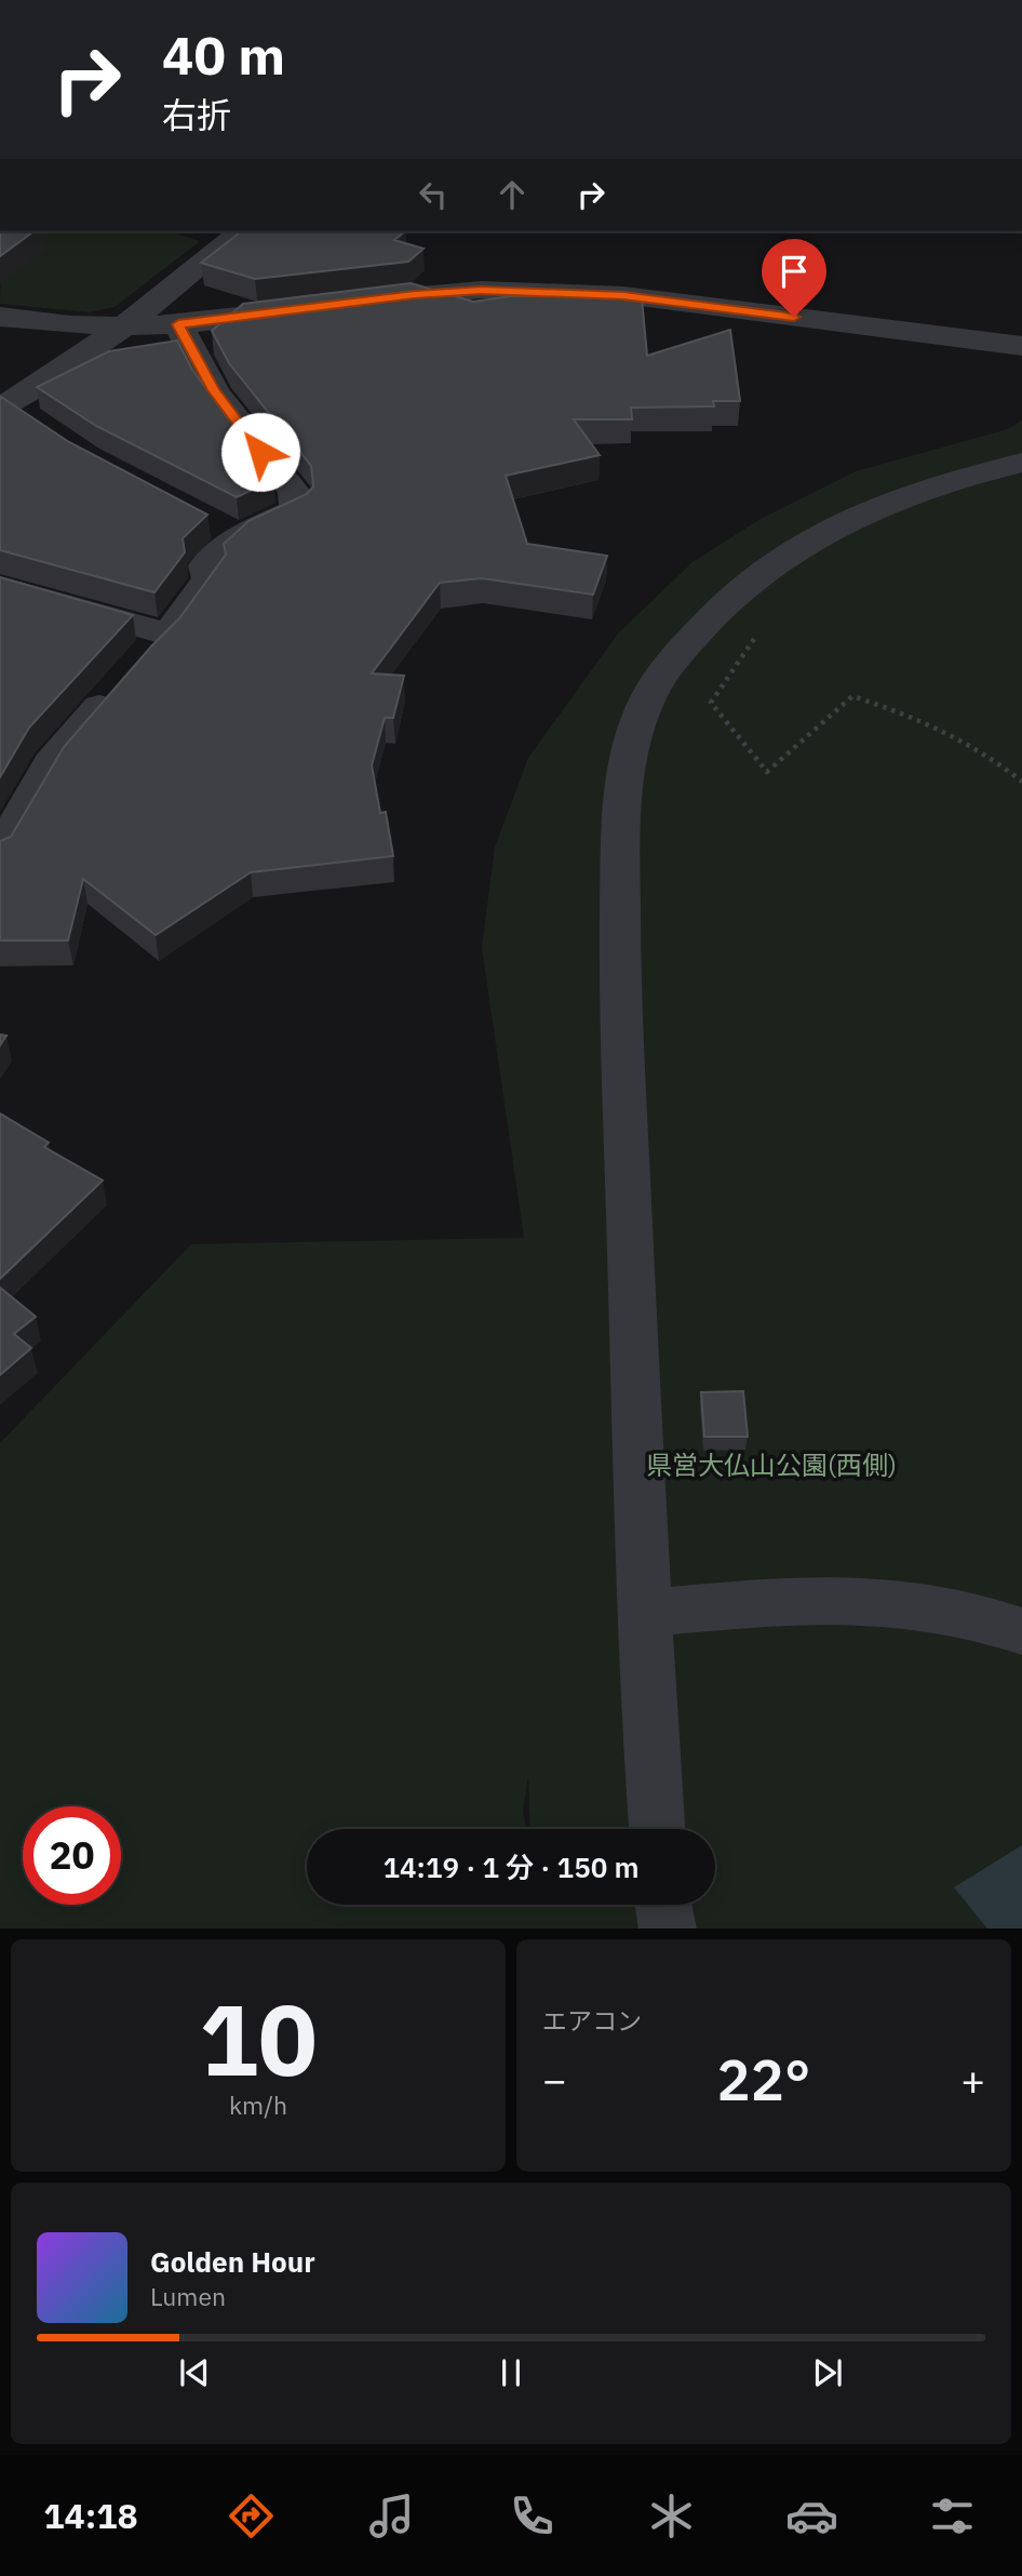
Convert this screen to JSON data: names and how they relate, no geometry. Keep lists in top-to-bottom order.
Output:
{
  "parks": ["県営大仏山公園(西側)"],
  "page": {
    "turn": ["40 m", "右折"],
    "limit": "20",
    "trip": "14:19 · 1 分 · 150 m",
    "tile": [
      ["10", "km/h"],
      "エアコン"
    ],
    "heat": ["−", "22°", "+"],
    "song": ["Golden Hour", "Lumen"],
    "tabs": "14:18"
  }
}
